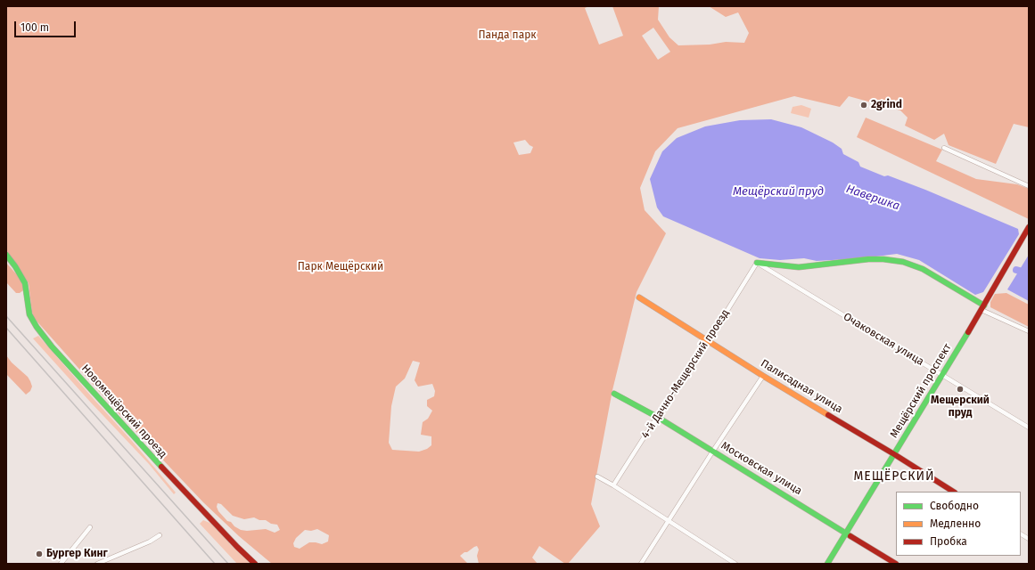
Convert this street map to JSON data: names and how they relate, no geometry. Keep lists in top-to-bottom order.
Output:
{
  "streets": {
    "street": [
      "Очаковская улица",
      "4-й Дачно-Мещерский проезд",
      "Палисадная улица",
      "Мещёрский проспект",
      "Новомещёрский проезд",
      "Московская улица"
    ]
  },
  "crossings": [
    ["Очаковская улица", "4-й Дачно-Мещерский проезд"],
    ["Очаковская улица", "Мещёрский проспект"],
    ["4-й Дачно-Мещерский проезд", "Палисадная улица"],
    ["4-й Дачно-Мещерский проезд", "Московская улица"],
    ["Палисадная улица", "Мещёрский проспект"],
    ["Мещёрский проспект", "Московская улица"]
  ],
  "districts": ["МЕЩЁРСКИЙ"],
  "water": ["Мещёрский пруд", "Навершка"],
  "parks": ["Панда парк", "Парк Мещёрский"],
  "places": ["2grind", "Мещерский пруд", "Бургер Кинг"],
  "legend": ["Свободно", "Медленно", "Пробка"],
  "scale_bar": "100 m"
}
